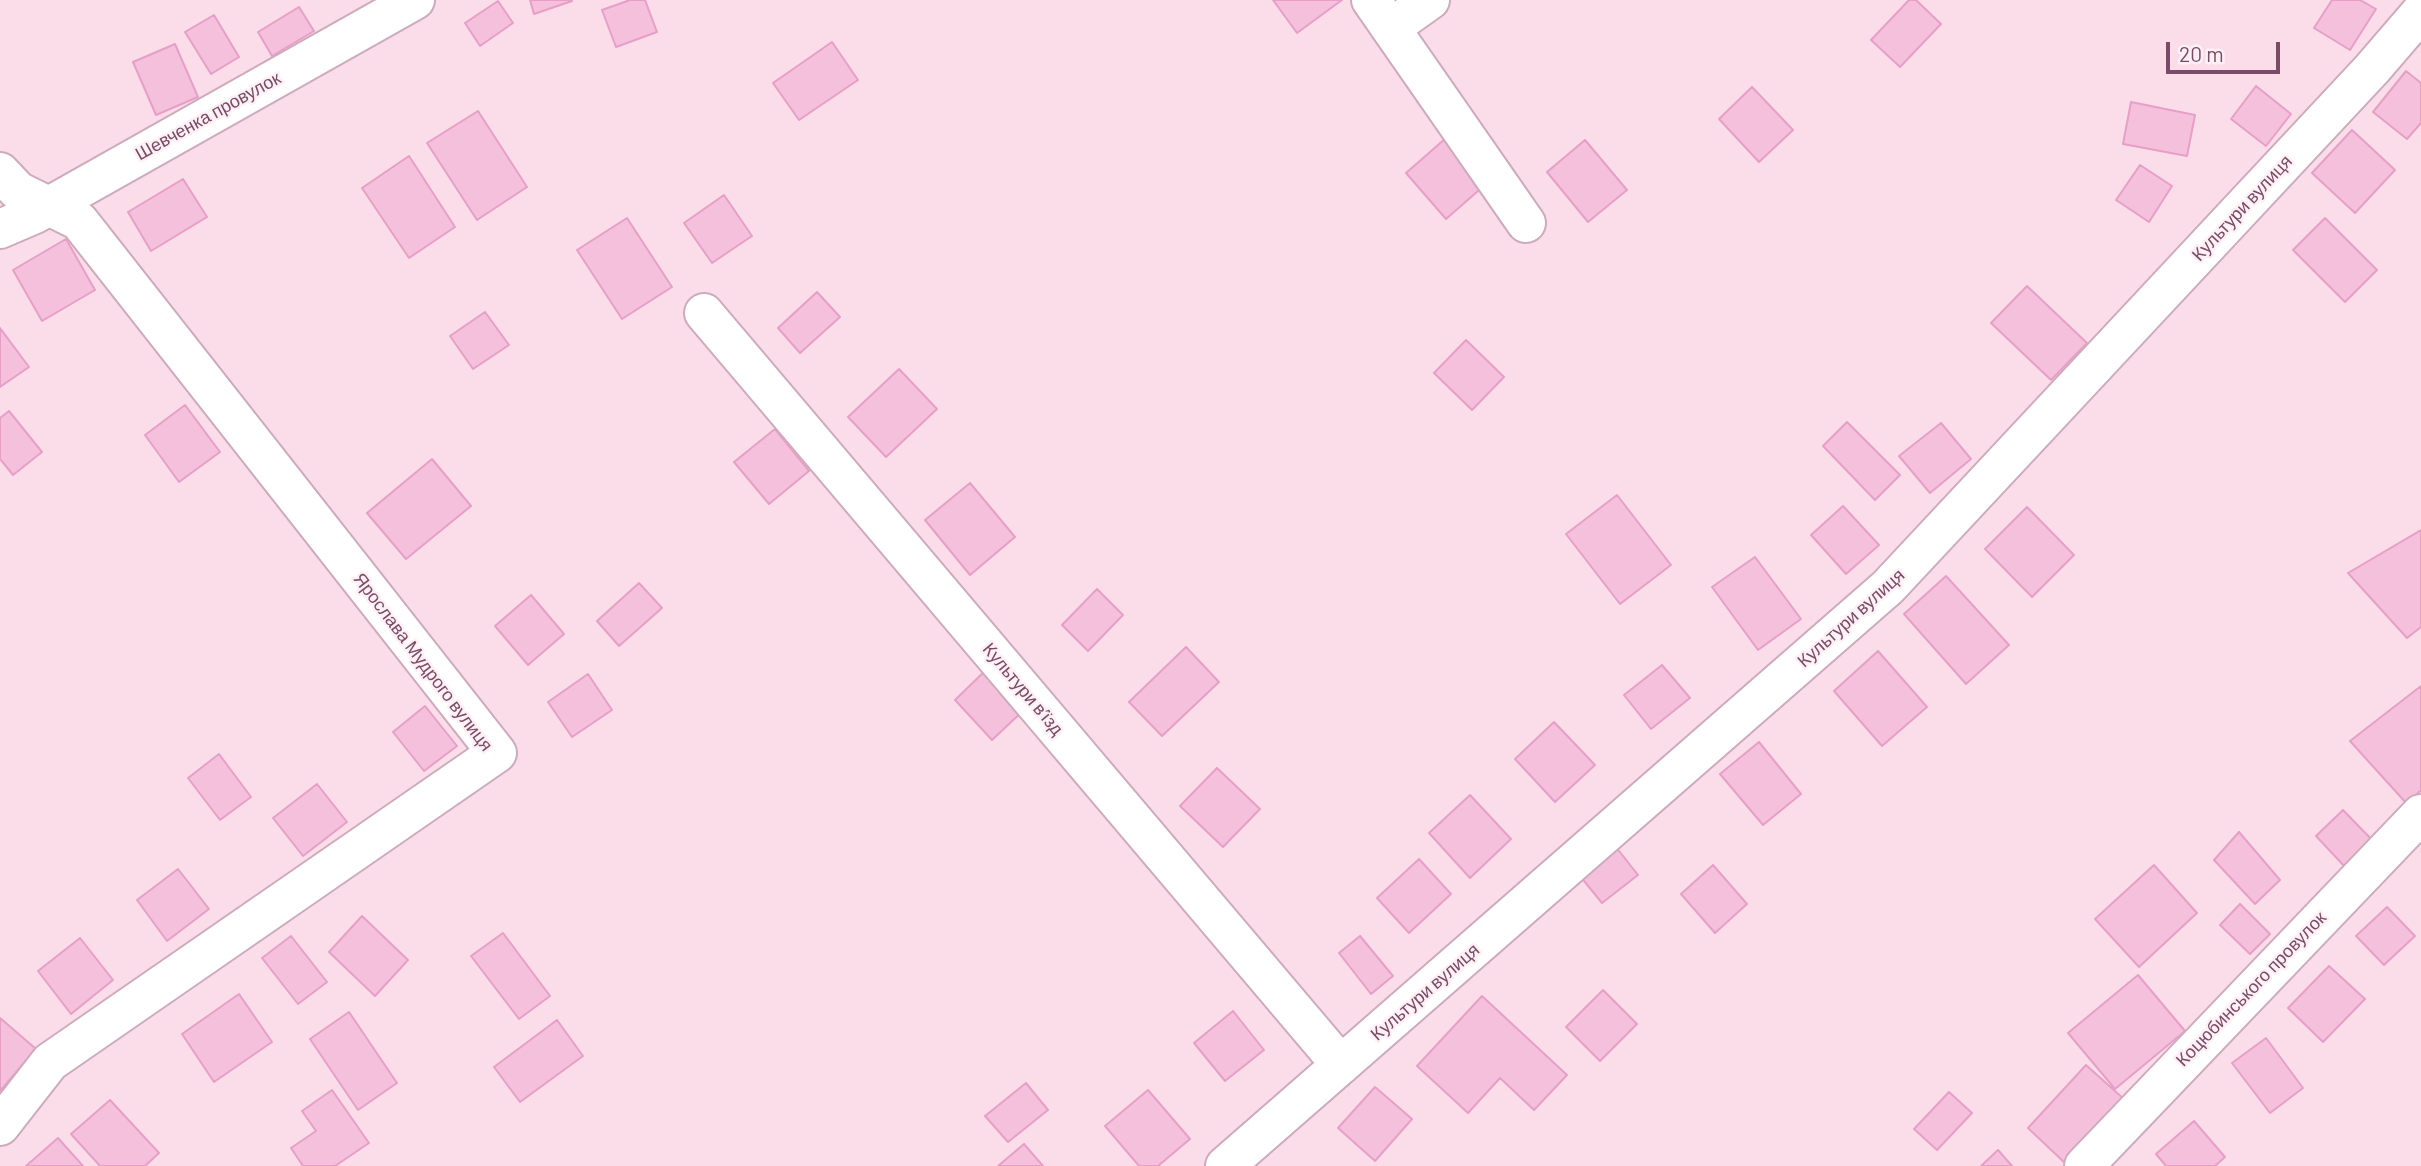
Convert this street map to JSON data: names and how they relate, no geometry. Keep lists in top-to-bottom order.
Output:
{
  "streets": {
    "street": [
      "Шевченка провулок",
      "Культури вулиця",
      "Ярослава Мудрого вулиця",
      "Культури в’їзд",
      "Коцюбинського провулок"
    ]
  },
  "crossings": [
    ["Шевченка провулок", "Ярослава Мудрого вулиця"],
    ["Культури вулиця", "Культури в’їзд"]
  ],
  "scale_bar": "20 m"
}
